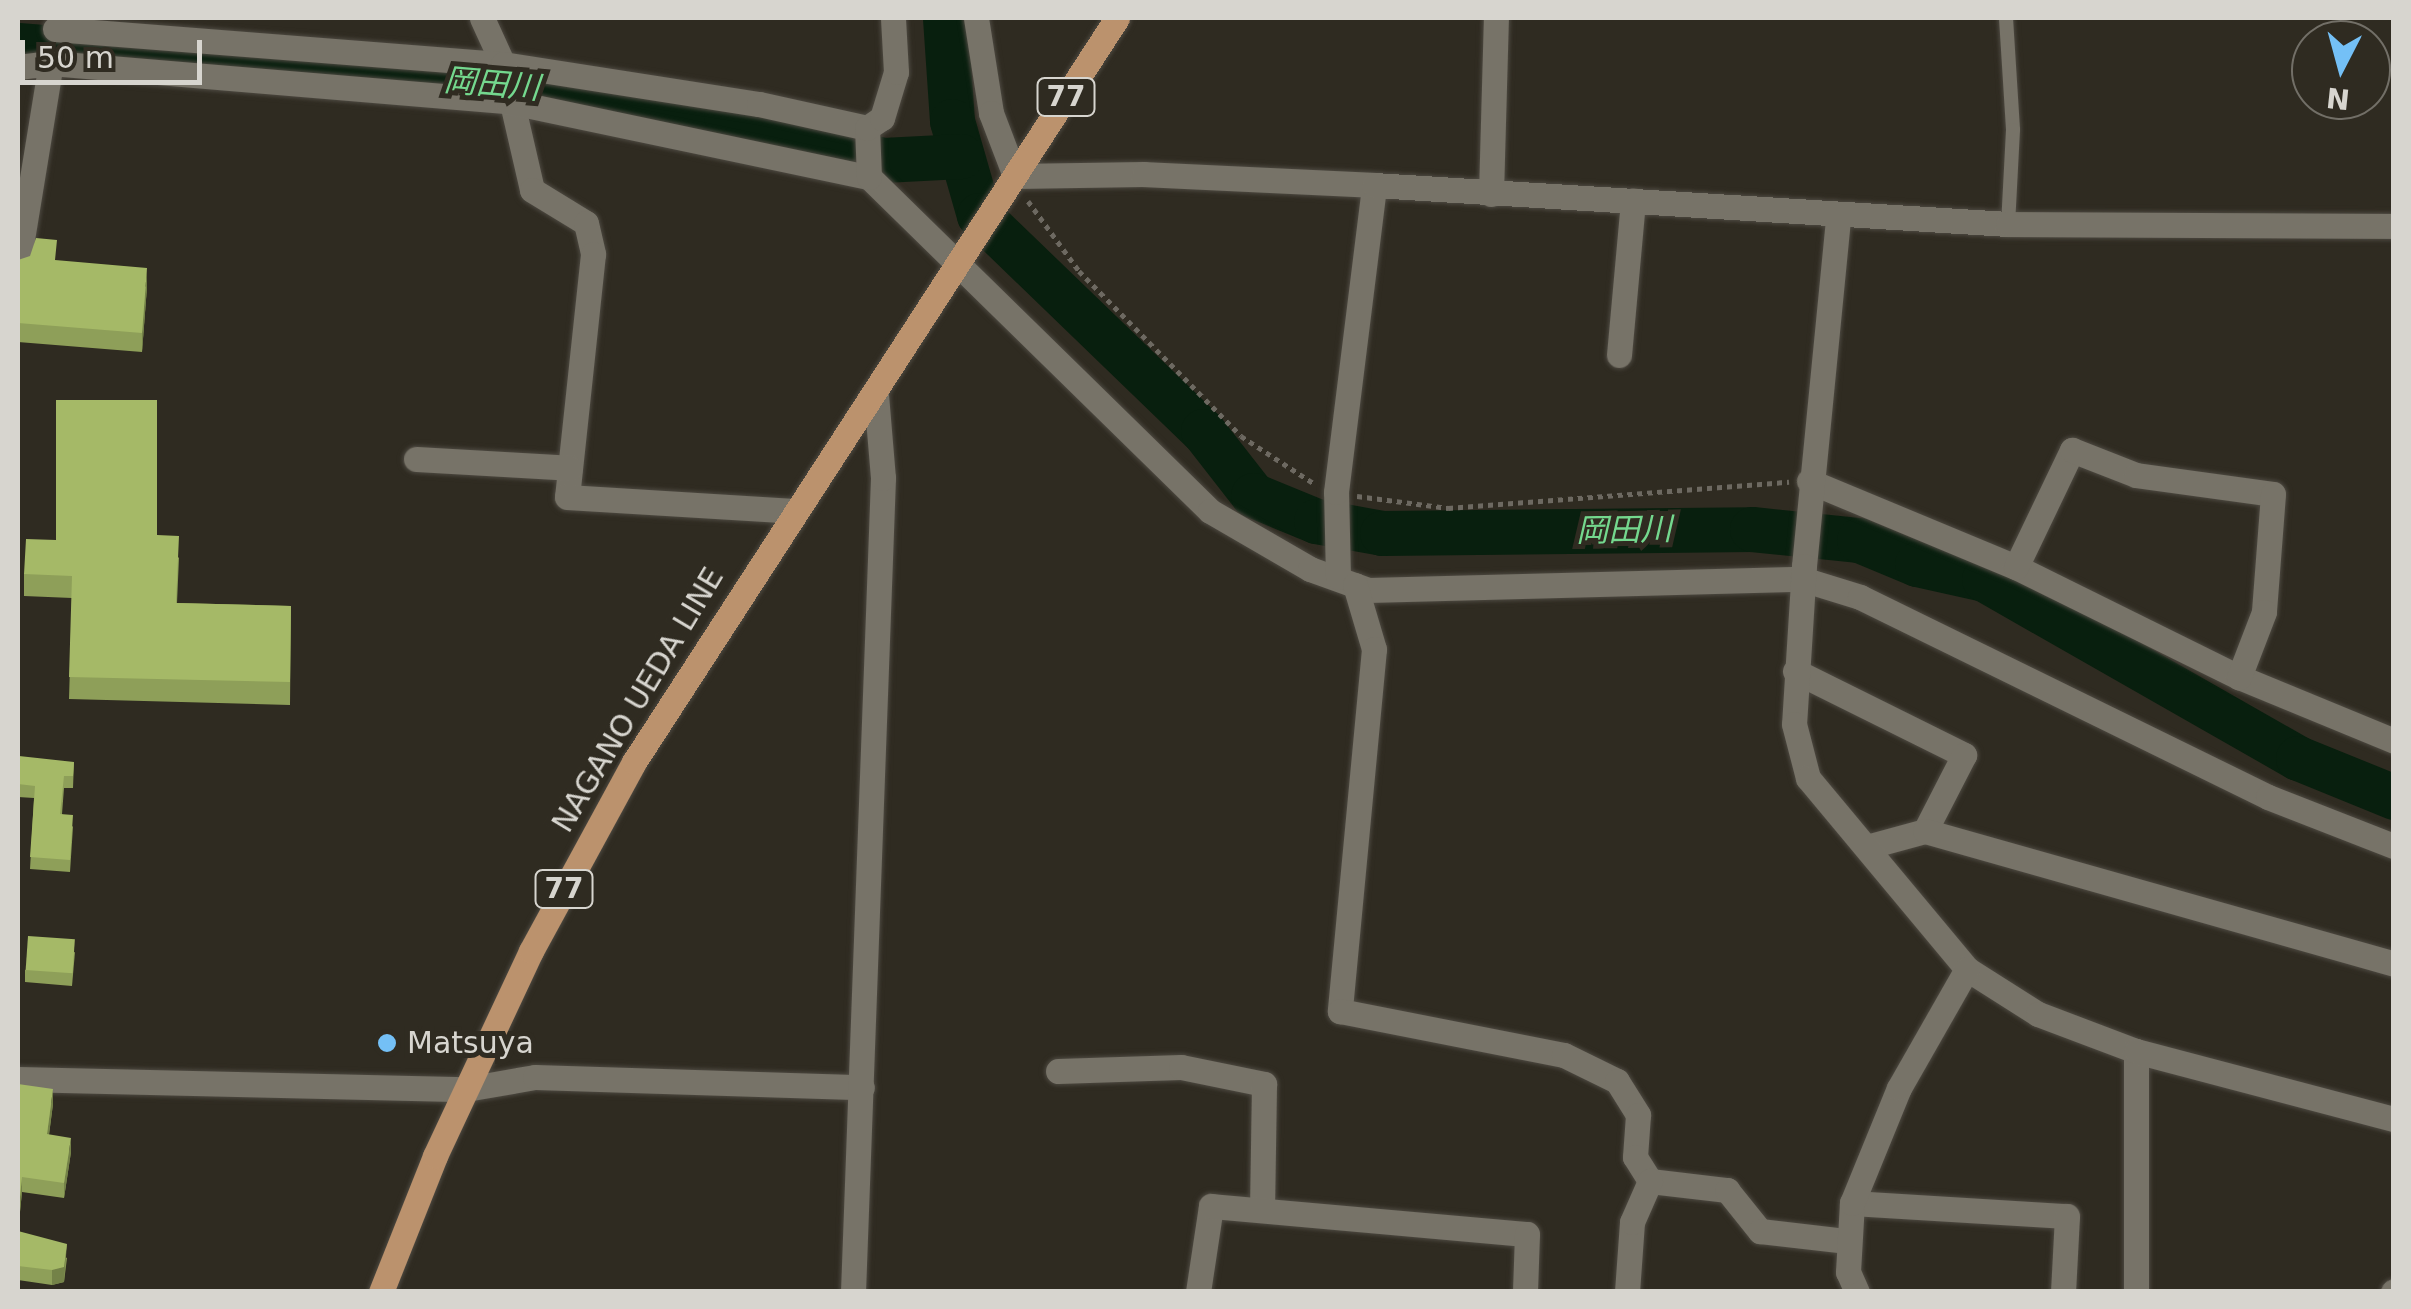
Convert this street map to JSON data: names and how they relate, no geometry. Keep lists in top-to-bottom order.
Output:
{
  "streets": {
    "main road": ["77", "NAGANO UEDA LINE"]
  },
  "crossings": [
    ["77", "NAGANO UEDA LINE"]
  ],
  "water": ["岡田川"],
  "places": ["Matsuya"],
  "scale_bar": "50 m",
  "north": "bottom"
}
